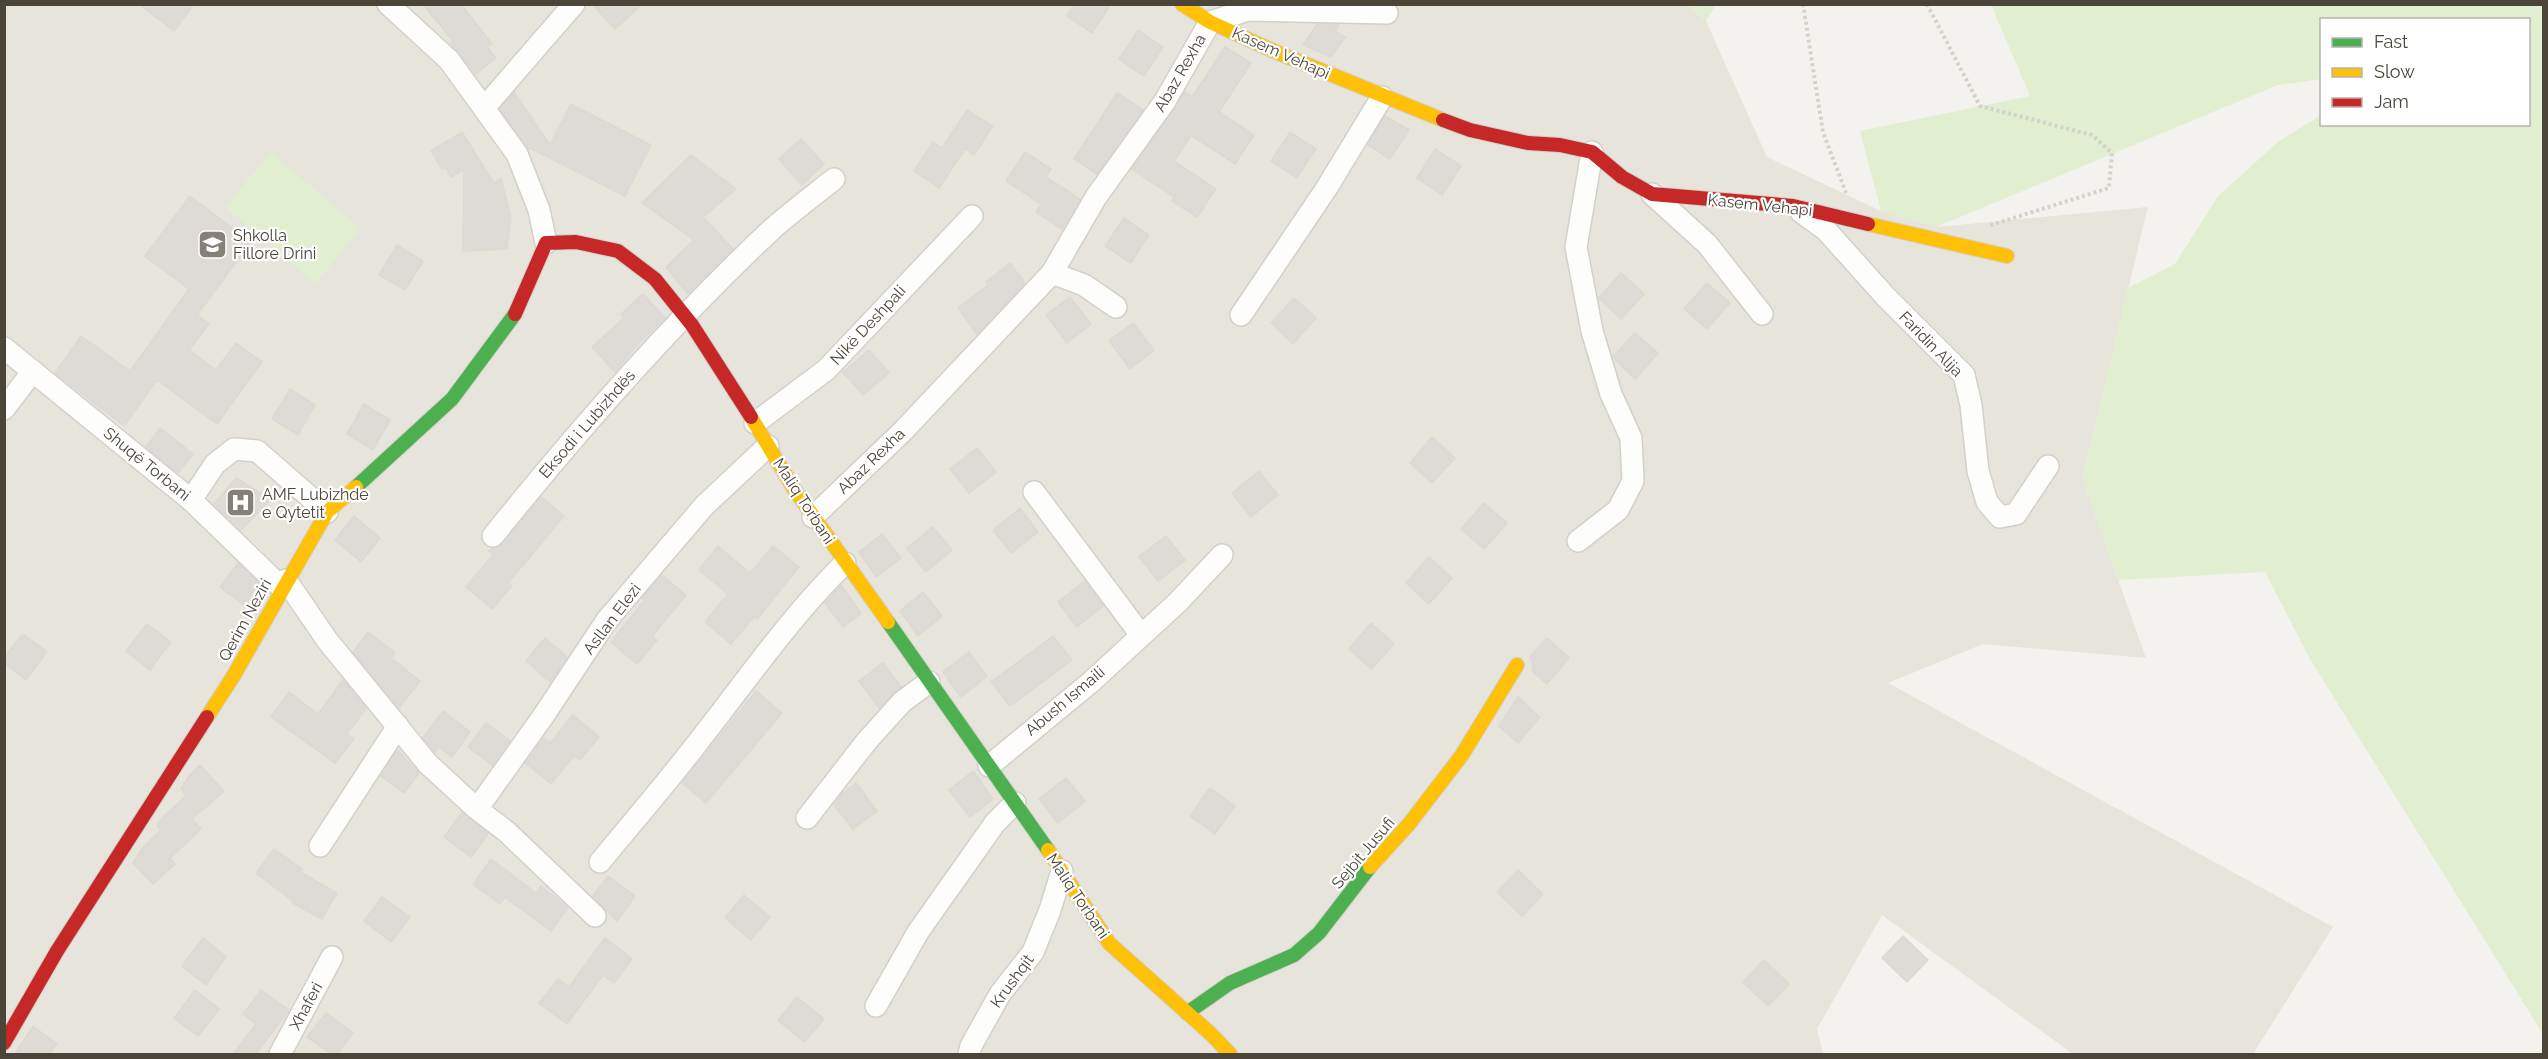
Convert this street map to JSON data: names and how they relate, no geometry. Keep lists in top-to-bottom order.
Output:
{
  "streets": {
    "street": [
      "Kasem Vehapi",
      "Abaz Rexha",
      "Nikë Deshpali",
      "Faridin Alija",
      "Eksodi i Lubizhdës",
      "Shuqë Torbani",
      "Maliq Torbani",
      "Asllan Elezi",
      "Qerim Neziri",
      "Abush Ismaili",
      "Sejbit Jusufi",
      "Krushqit",
      "Xhaferi"
    ]
  },
  "crossings": [
    ["Kasem Vehapi", "Abaz Rexha"],
    ["Kasem Vehapi", "Faridin Alija"],
    ["Abaz Rexha", "Maliq Torbani"],
    ["Nikë Deshpali", "Maliq Torbani"],
    ["Eksodi i Lubizhdës", "Maliq Torbani"],
    ["Shuqë Torbani", "Qerim Neziri"],
    ["Maliq Torbani", "Asllan Elezi"],
    ["Maliq Torbani", "Qerim Neziri"],
    ["Maliq Torbani", "Abush Ismaili"],
    ["Maliq Torbani", "Sejbit Jusufi"],
    ["Maliq Torbani", "Krushqit"]
  ],
  "places": {
    "school or university": ["Shkolla Fillore Drini"],
    "hospital": ["AMF Lubizhde e Qytetit"]
  },
  "legend": ["Fast", "Slow", "Jam"]
}
